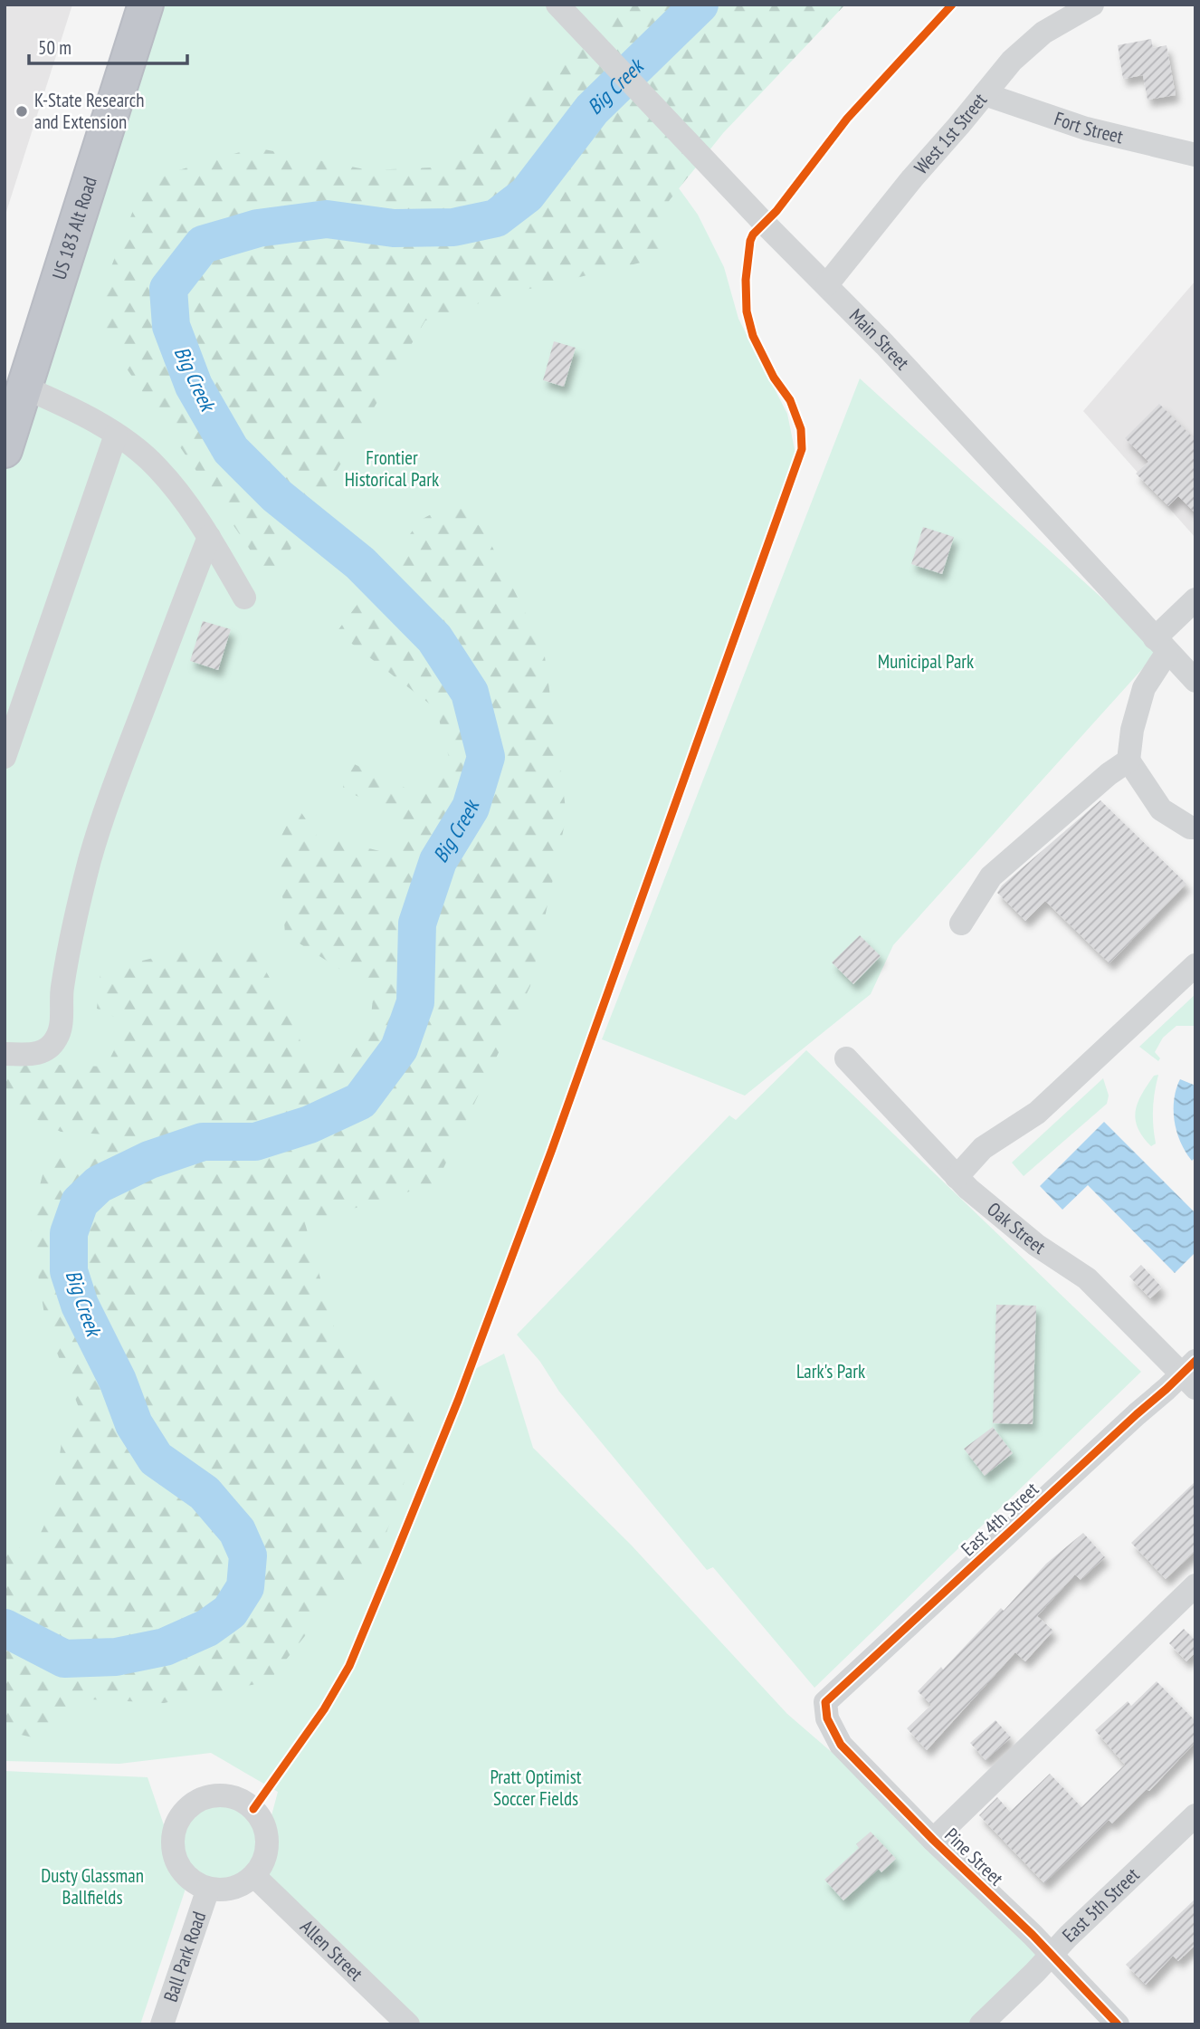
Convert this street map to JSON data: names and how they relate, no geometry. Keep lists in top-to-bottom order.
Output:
{
  "streets": {
    "highway": ["US 183 Alt Road"],
    "street": [
      "Fort Street",
      "West 1st Street",
      "Main Street",
      "Oak Street",
      "East 4th Street",
      "Pine Street",
      "East 5th Street",
      "Allen Street",
      "Ball Park Road"
    ]
  },
  "crossings": [
    ["Fort Street", "West 1st Street"],
    ["West 1st Street", "Main Street"],
    ["Oak Street", "East 4th Street"],
    ["East 4th Street", "Pine Street"],
    ["Pine Street", "East 5th Street"],
    ["Allen Street", "Ball Park Road"]
  ],
  "water": ["Big Creek"],
  "parks": [
    "Frontier Historical Park",
    "Municipal Park",
    "Lark's Park",
    "Pratt Optimist Soccer Fields",
    "Dusty Glassman Ballfields"
  ],
  "places": ["K-State Research and Extension"],
  "scale_bar": "50 m"
}
